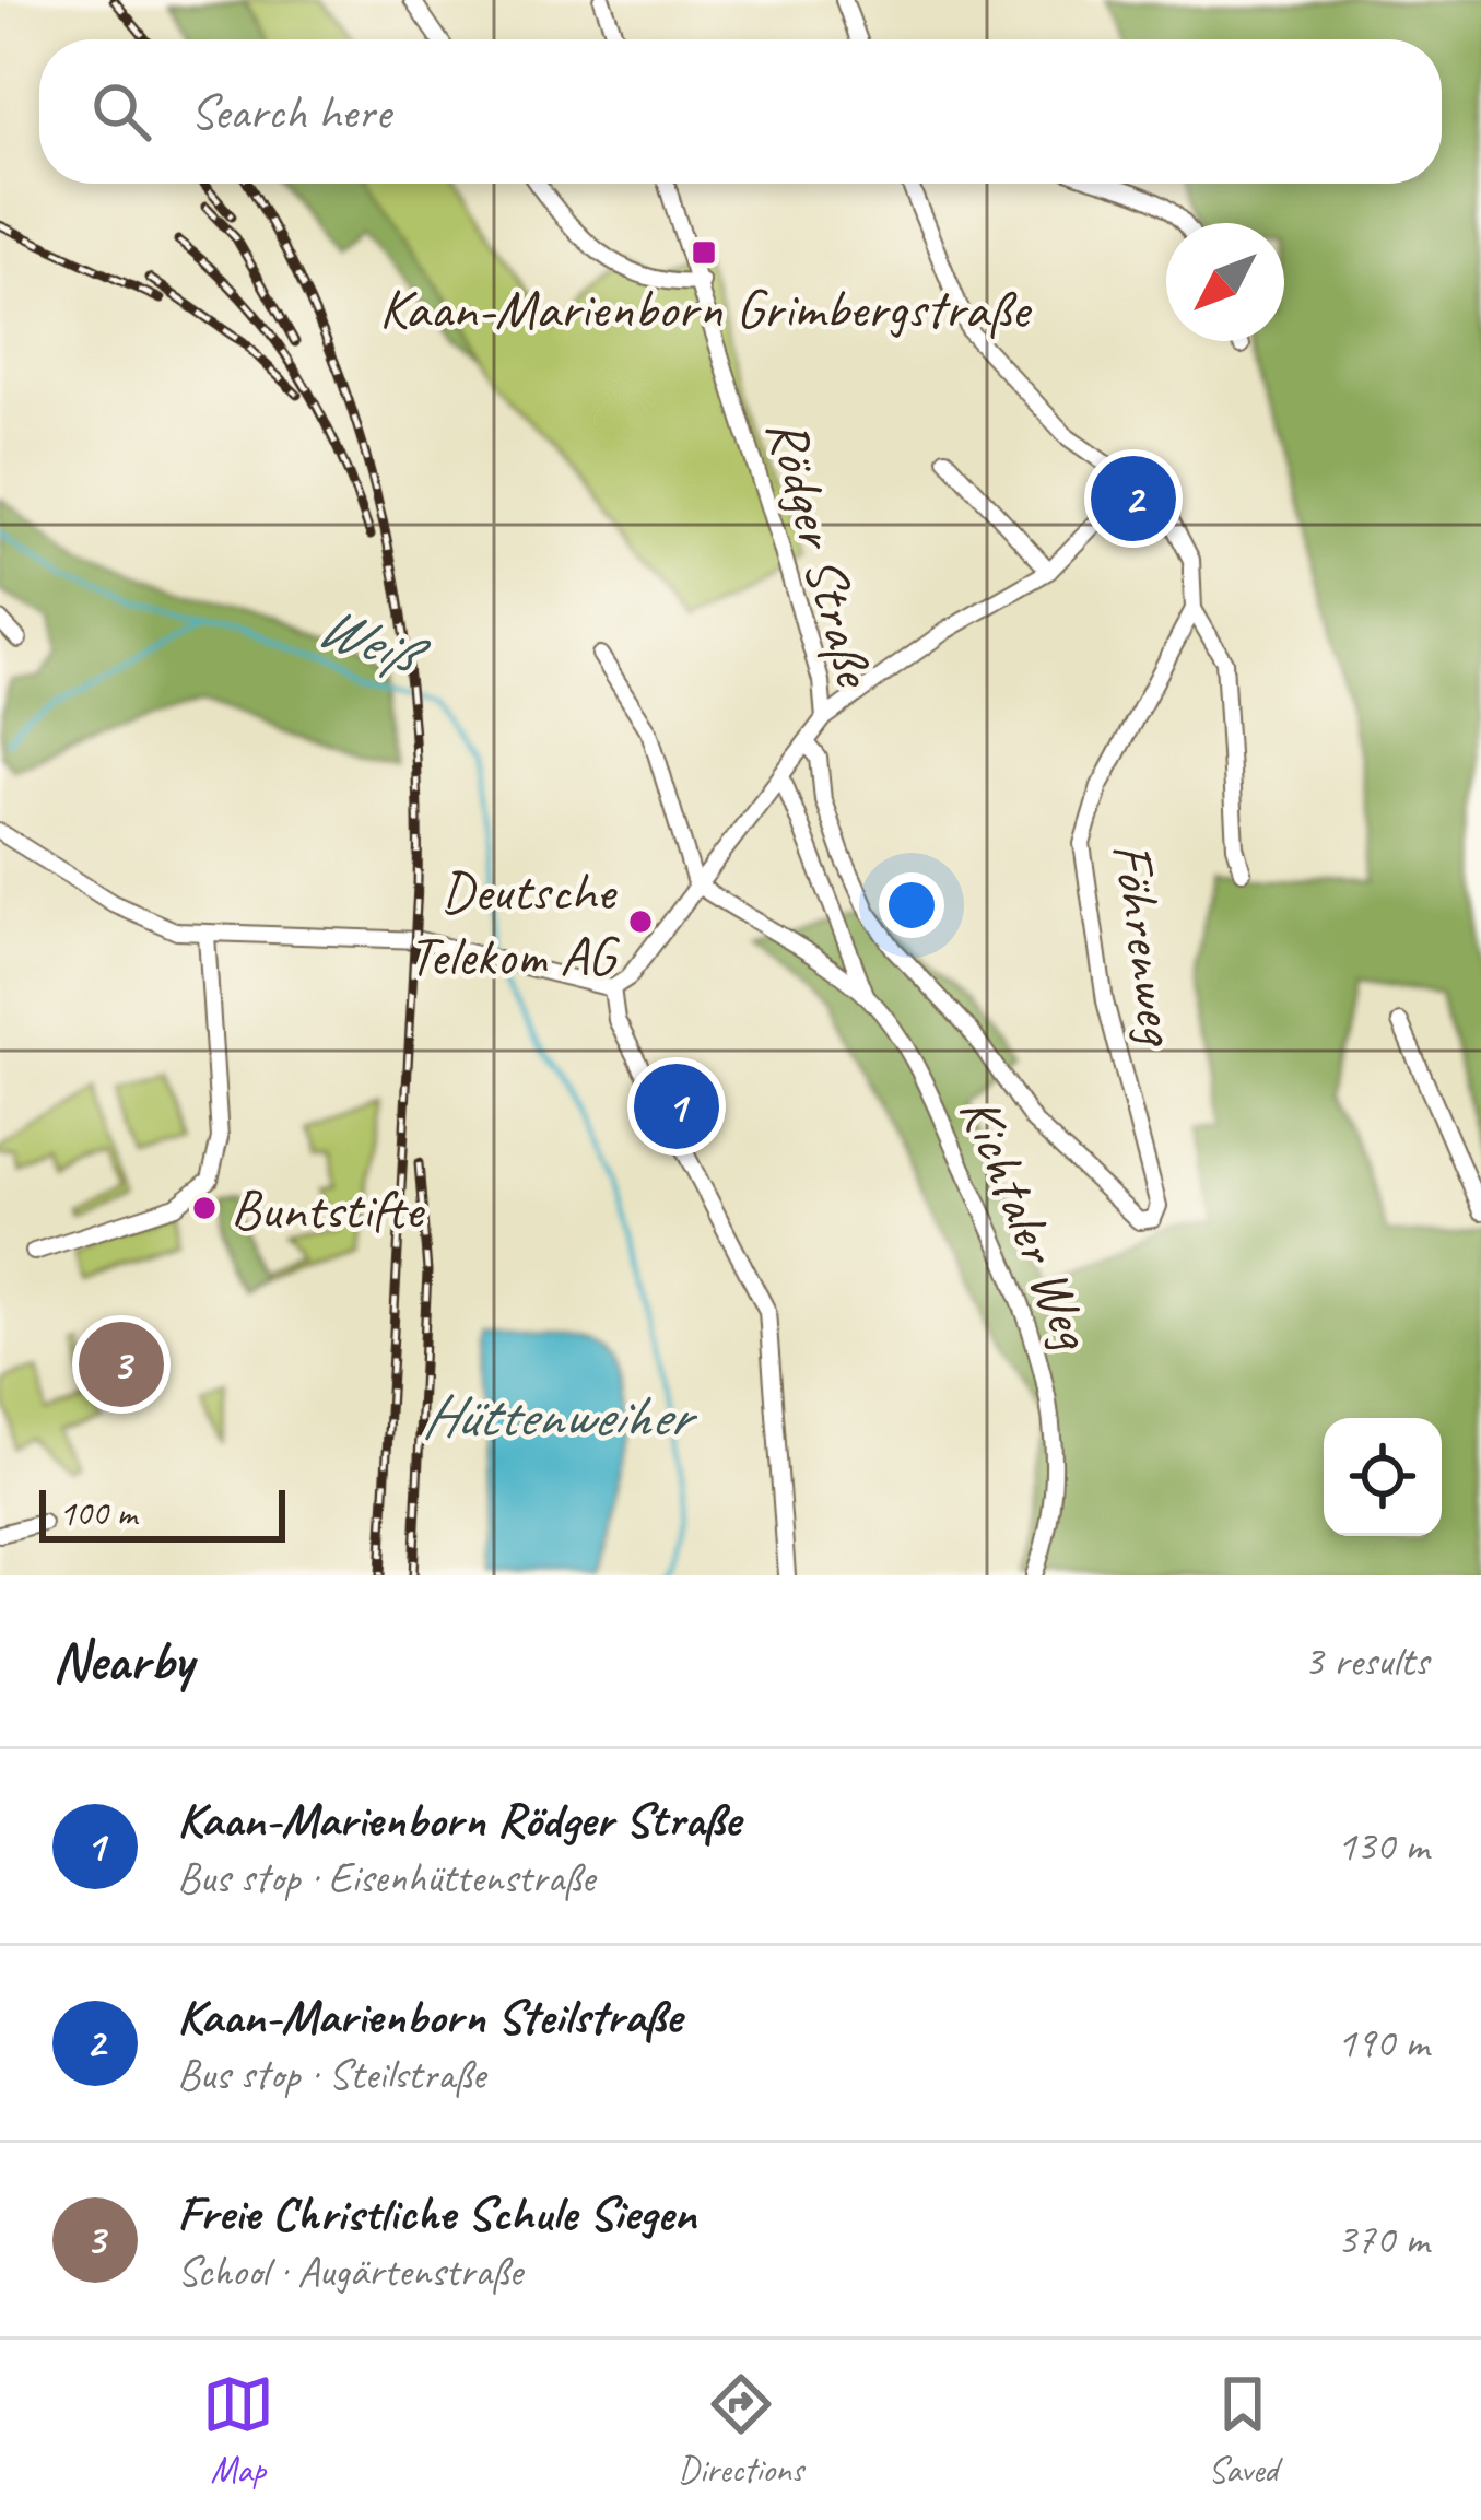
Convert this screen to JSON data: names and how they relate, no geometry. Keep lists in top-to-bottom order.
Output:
{
  "streets": {
    "street": ["Rödger Straße", "Föhrenweg", "Kichtaler Weg"]
  },
  "crossings": [
    ["Rödger Straße", "Föhrenweg"],
    ["Rödger Straße", "Kichtaler Weg"]
  ],
  "water": ["Weiß", "Hüttenweiher"],
  "places": {
    "transit": ["Kaan-Marienborn Grimbergstraße"],
    "other": ["Deutsche Telekom AG", "Buntstifte"]
  },
  "scale_bar": "100 m",
  "north": "bottom left",
  "page": {
    "search": "Search here",
    "pins": ["2", "1", "3"],
    "scale": "100 m",
    "heading": ["Nearby", "3 results"],
    "list": [
      {
        "mark": "1",
        "name": "Kaan-Marienborn Rödger Straße",
        "note": "Bus stop · Eisenhüttenstraße",
        "value": "130 m"
      },
      {
        "mark": "2",
        "name": "Kaan-Marienborn Steilstraße",
        "note": "Bus stop · Steilstraße",
        "value": "190 m"
      },
      {
        "mark": "3",
        "name": "Freie Christliche Schule Siegen",
        "note": "School · Augärtenstraße",
        "value": "370 m"
      }
    ],
    "nav": ["Map", "Directions", "Saved"]
  }
}
